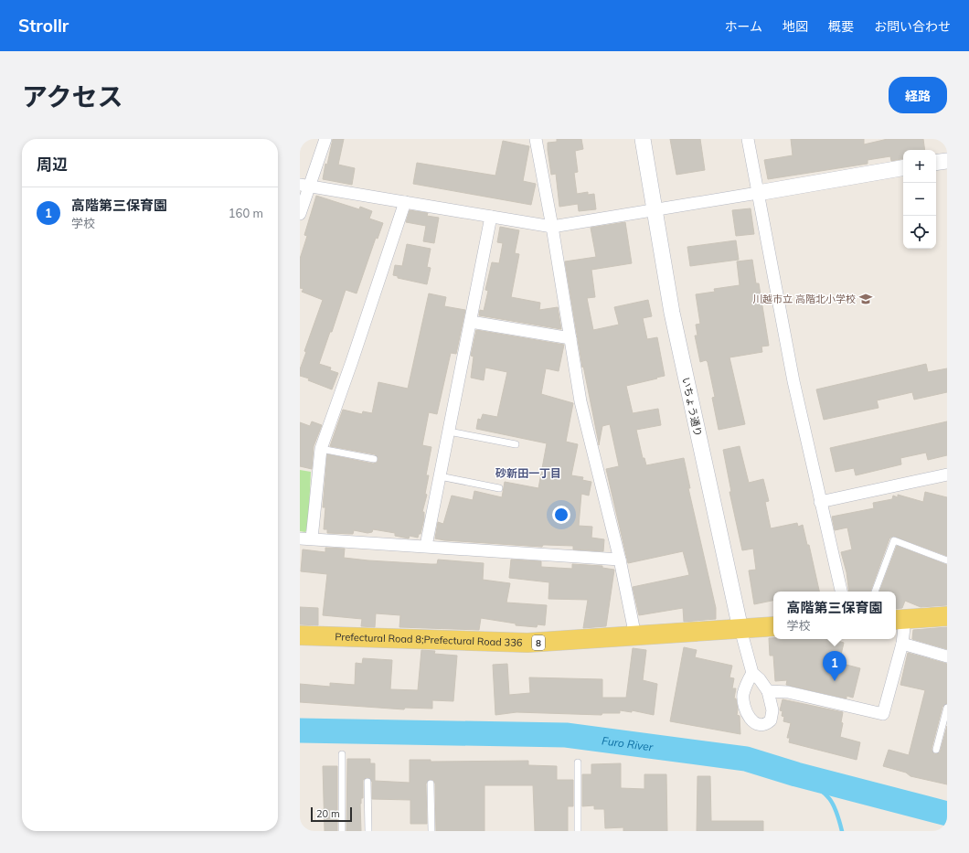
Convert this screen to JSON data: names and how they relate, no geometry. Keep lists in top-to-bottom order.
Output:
{
  "streets": {
    "main road": ["Prefectural Road 8;Prefectural Road 336", "8"],
    "street": ["いちょう通り"]
  },
  "crossings": [
    ["いちょう通り", "Prefectural Road 8;Prefectural Road 336"]
  ],
  "districts": ["砂新田一丁目"],
  "water": ["Furo River"],
  "places": {
    "school or university": ["川越市立 高階北小学校"]
  },
  "scale_bar": "20 m",
  "page": {
    "header": "Strollr",
    "nav": [
      "ホーム",
      "地図",
      "概要",
      "お問い合わせ"
    ],
    "title": "アクセス",
    "buttons": "経路",
    "heading": "周辺",
    "map_buttons": ["+", "−"],
    "list": [
      {
        "mark": "1",
        "name": "高階第三保育園",
        "note": "学校",
        "value": "160 m"
      }
    ],
    "popup": ["高階第三保育園", "学校"],
    "pins": "1",
    "scale": "20 m"
  }
}
